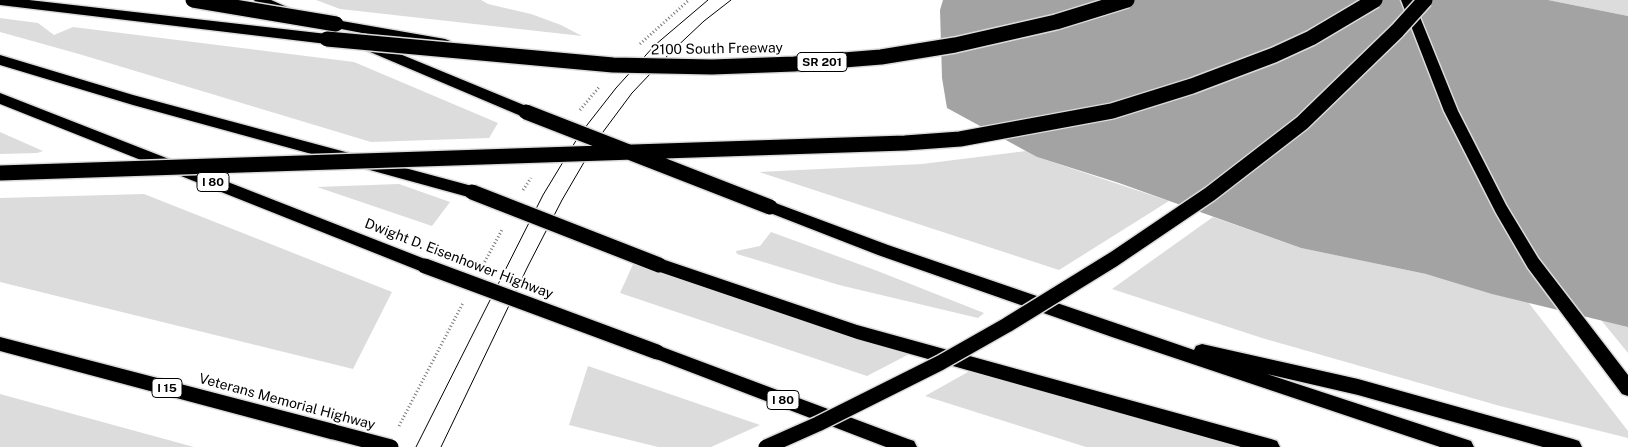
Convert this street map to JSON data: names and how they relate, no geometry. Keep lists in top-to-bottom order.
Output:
{
  "streets": {
    "highway": [
      "2100 South Freeway",
      "SR 201",
      "I 80",
      "Dwight D. Eisenhower Highway",
      "I 15",
      "Veterans Memorial Highway"
    ]
  }
}
